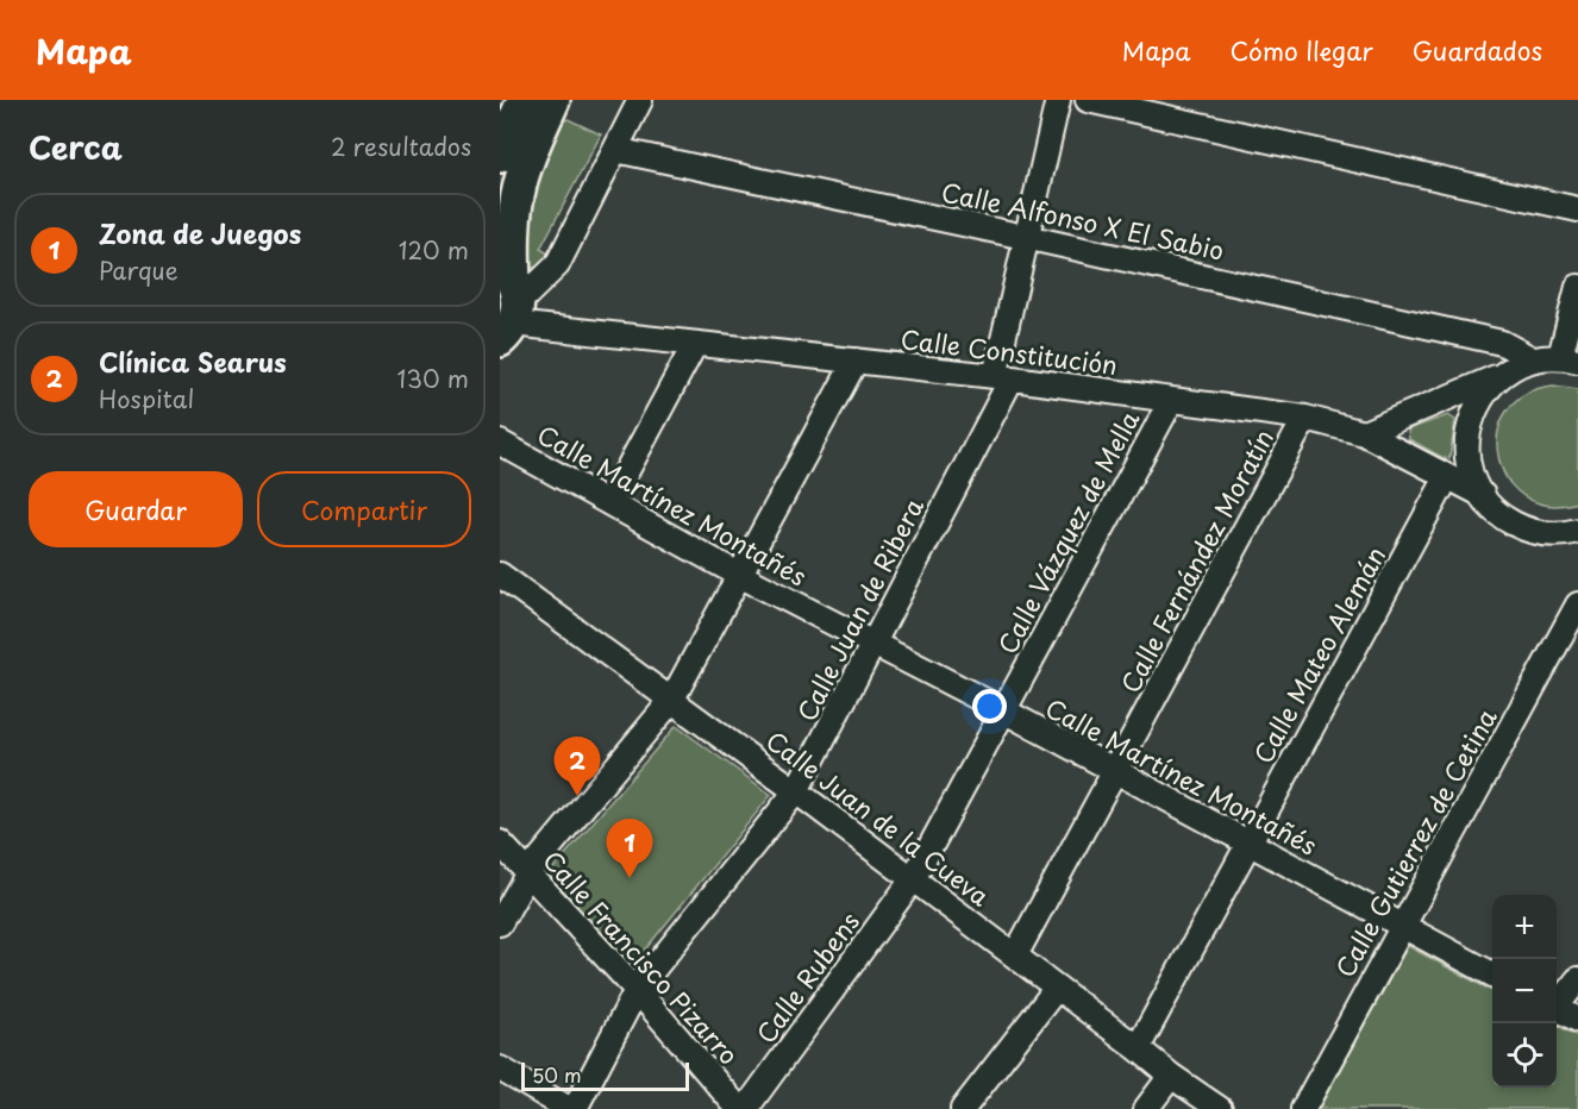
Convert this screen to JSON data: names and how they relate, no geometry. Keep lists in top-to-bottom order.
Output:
{
  "streets": {
    "street": [
      "Calle Alfonso X El Sabio",
      "Calle Constitución",
      "Calle Martínez Montañés",
      "Calle Vázquez de Mella",
      "Calle Fernández Moratín",
      "Calle Juan de Ribera",
      "Calle Mateo Alemán",
      "Calle Juan de la Cueva",
      "Calle Gutierrez de Cetina",
      "Calle Francisco Pizarro",
      "Calle Rubens"
    ]
  },
  "crossings": [
    ["Calle Alfonso X El Sabio", "Calle Juan de Ribera"],
    ["Calle Constitución", "Calle Vázquez de Mella"],
    ["Calle Constitución", "Calle Fernández Moratín"],
    ["Calle Constitución", "Calle Juan de Ribera"],
    ["Calle Constitución", "Calle Mateo Alemán"],
    ["Calle Martínez Montañés", "Calle Vázquez de Mella"],
    ["Calle Martínez Montañés", "Calle Fernández Moratín"],
    ["Calle Martínez Montañés", "Calle Juan de Ribera"],
    ["Calle Martínez Montañés", "Calle Mateo Alemán"],
    ["Calle Martínez Montañés", "Calle Gutierrez de Cetina"],
    ["Calle Vázquez de Mella", "Calle Juan de la Cueva"],
    ["Calle Vázquez de Mella", "Calle Rubens"],
    ["Calle Fernández Moratín", "Calle Juan de la Cueva"],
    ["Calle Juan de Ribera", "Calle Juan de la Cueva"],
    ["Calle Juan de Ribera", "Calle Francisco Pizarro"],
    ["Calle Mateo Alemán", "Calle Juan de la Cueva"],
    ["Calle Juan de la Cueva", "Calle Rubens"]
  ],
  "scale_bar": "50 m",
  "page": {
    "header": "Mapa",
    "nav": ["Mapa", "Cómo llegar", "Guardados"],
    "heading": ["Cerca", "2 resultados"],
    "list": [
      {
        "mark": "1",
        "name": "Zona de Juegos",
        "note": "Parque",
        "value": "120 m"
      },
      {
        "mark": "2",
        "name": "Clínica Searus",
        "note": "Hospital",
        "value": "130 m"
      }
    ],
    "buttons": ["Guardar", "Compartir"],
    "pins": ["2", "1"],
    "map_buttons": ["+", "−"],
    "scale": "50 m"
  }
}
